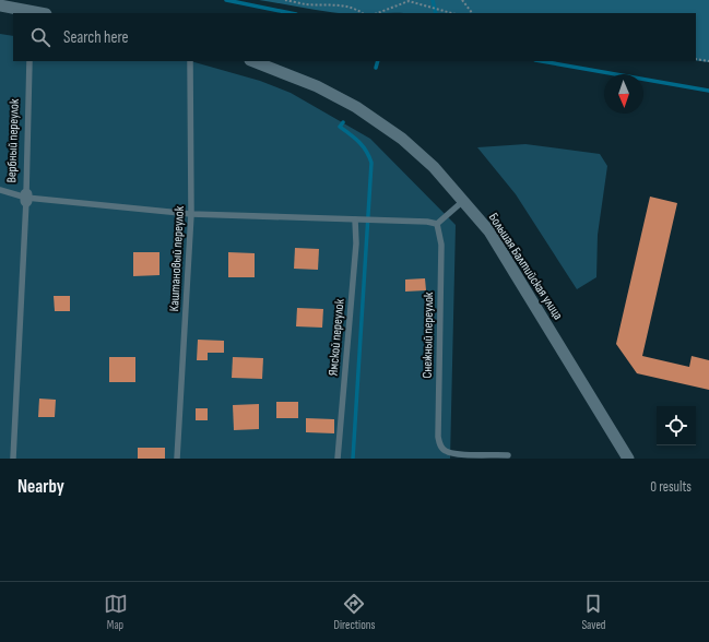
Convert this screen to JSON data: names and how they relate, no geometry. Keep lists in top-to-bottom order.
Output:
{
  "streets": {
    "street": ["Большая Балтийская улица"],
    "lane": [
      "Вербный переулок",
      "Каштановый переулок",
      "Снежный переулок",
      "Ямской переулок"
    ]
  },
  "north": "bottom",
  "page": {
    "search": "Search here",
    "heading": ["Nearby", "0 results"],
    "nav": ["Map", "Directions", "Saved"]
  }
}
